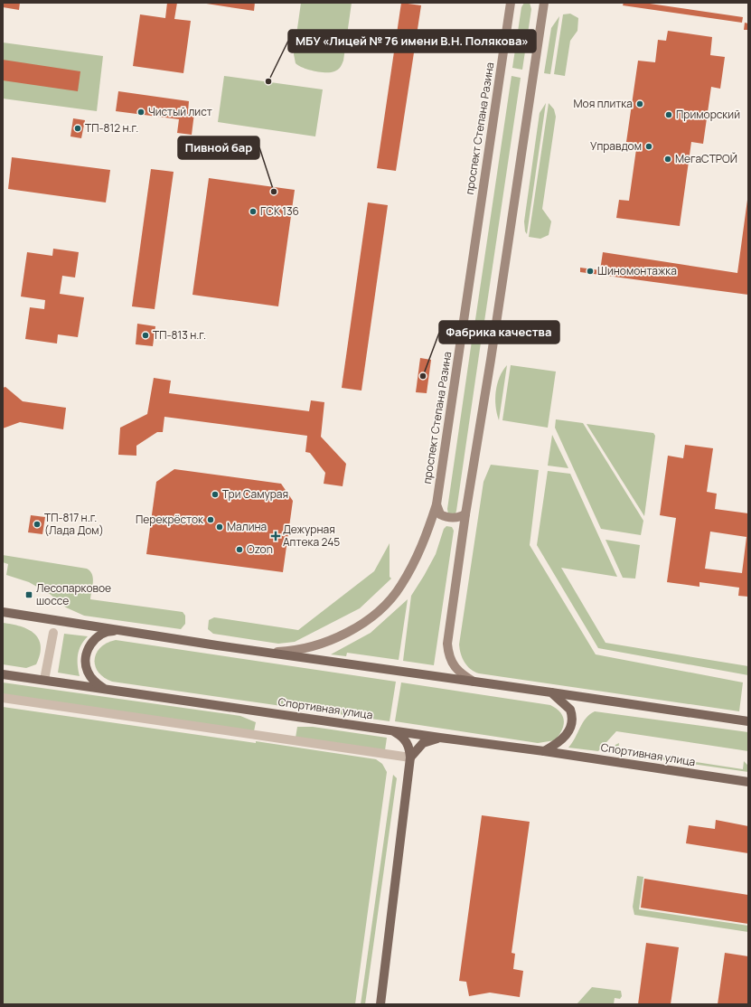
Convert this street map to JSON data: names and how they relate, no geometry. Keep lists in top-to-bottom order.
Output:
{
  "streets": {
    "main road": ["проспект Степана Разина", "Спортивная улица"]
  },
  "places": {
    "other": [
      "МБУ «Лицей № 76 имени В.Н. Полякова»",
      "Моя плитка",
      "Чистый лист",
      "Приморский",
      "ТП-812 н.г.",
      "Управдом",
      "МегаCТРОЙ",
      "Пивной бар",
      "ГСК 136",
      "Шиномонтажка",
      "ТП-813 н.г.",
      "Фабрика качества",
      "Три Самурая",
      "Перекрёсток",
      "ТП-817 н.г. (Лада Дом)",
      "Малина",
      "Ozon"
    ],
    "health": ["Дежурная Аптека 245"],
    "transit": ["Лесопарковое шоссе"]
  }
}
